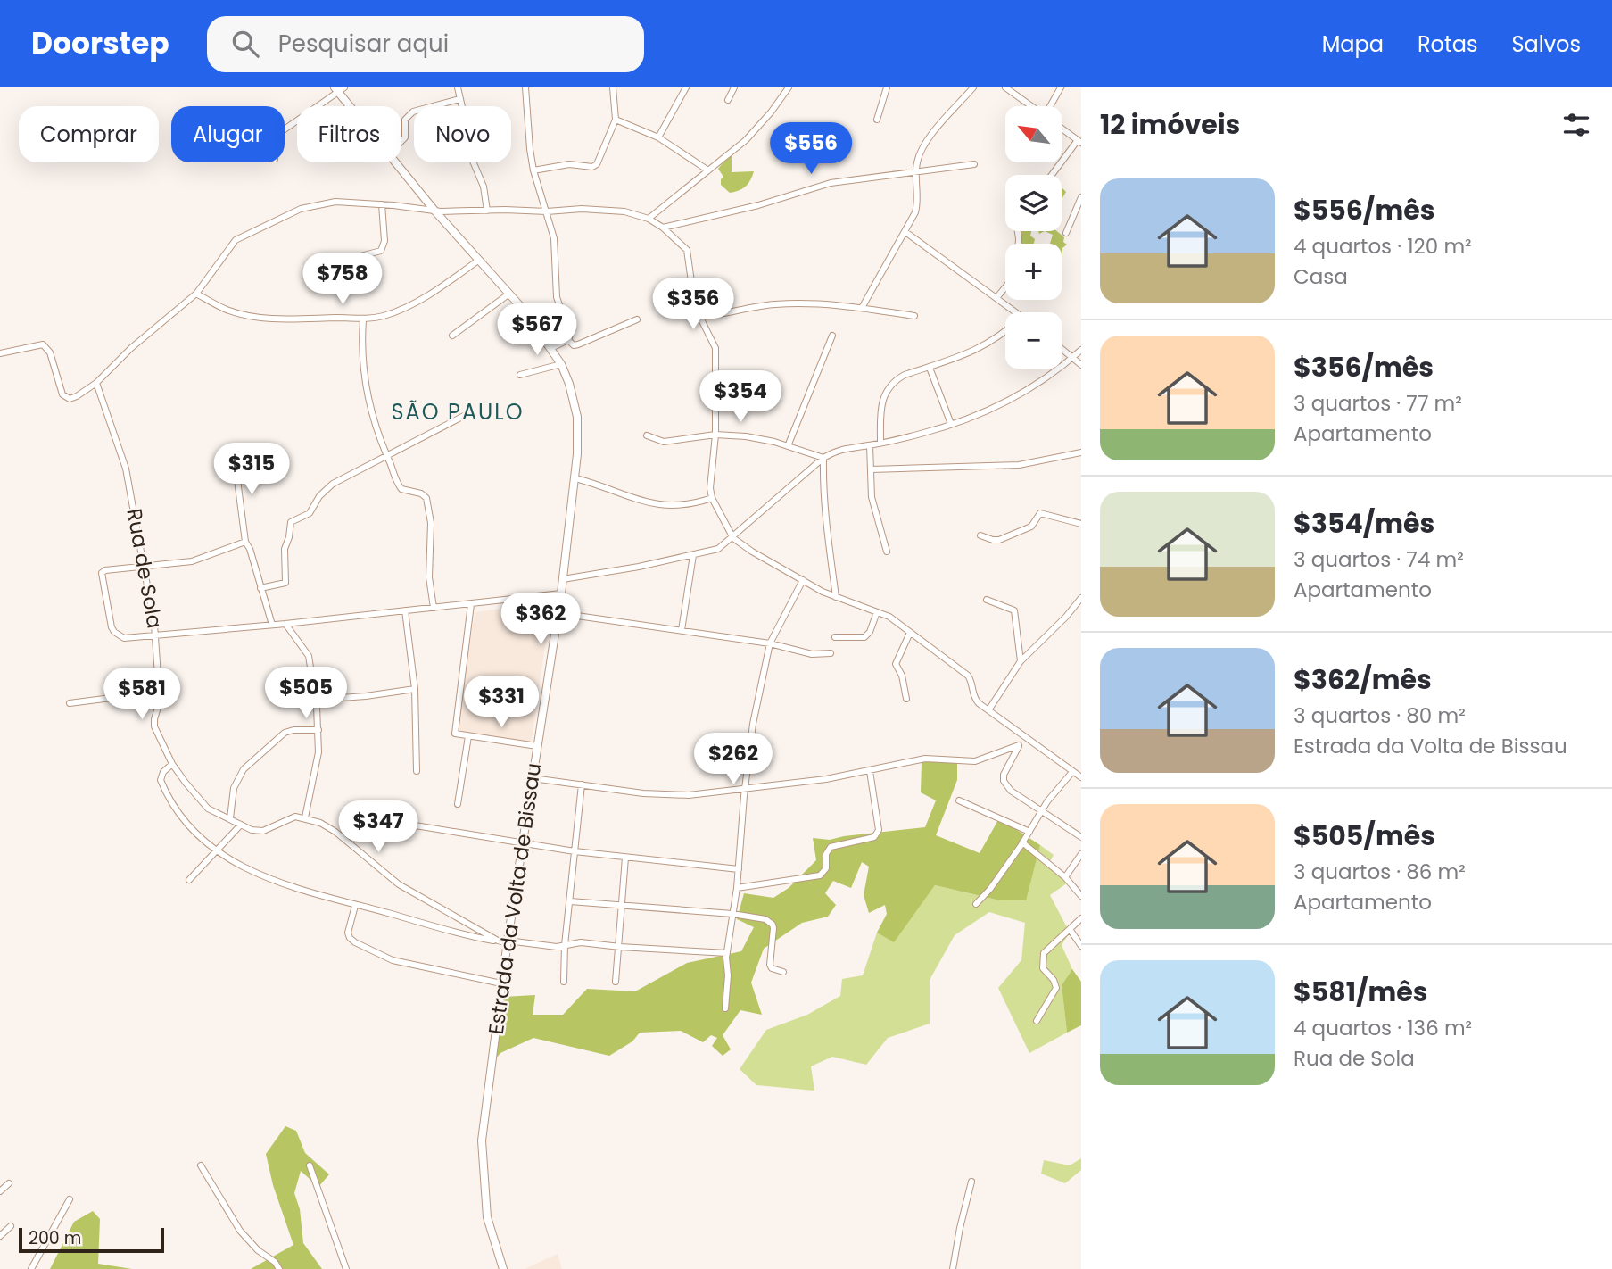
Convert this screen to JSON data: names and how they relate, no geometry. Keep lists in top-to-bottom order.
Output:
{
  "streets": {
    "main road": ["Estrada da Volta de Bissau"],
    "street": ["Rua de Sola"]
  },
  "districts": ["SÃO PAULO"],
  "scale_bar": "200 m",
  "north": "top left",
  "page": {
    "header": "Doorstep",
    "search": "Pesquisar aqui",
    "nav": ["Mapa", "Rotas", "Salvos"],
    "heading": "12 imóveis",
    "map_buttons": ["+", "−"],
    "chip": [
      "Comprar",
      "Alugar",
      "Filtros",
      "Novo"
    ],
    "price": [
      "$556",
      "$758",
      "$356",
      "$567",
      "$354",
      "$315",
      "$362",
      "$505",
      "$581",
      "$331",
      "$262",
      "$347"
    ],
    "list": [
      {
        "name": "$556/mês",
        "note": "4 quartos · 120 m² · Casa"
      },
      {
        "name": "$356/mês",
        "note": "3 quartos · 77 m² · Apartamento"
      },
      {
        "name": "$354/mês",
        "note": "3 quartos · 74 m² · Apartamento"
      },
      {
        "name": "$362/mês",
        "note": "3 quartos · 80 m² · Estrada da Volta de Bissau"
      },
      {
        "name": "$505/mês",
        "note": "3 quartos · 86 m² · Apartamento"
      },
      {
        "name": "$581/mês",
        "note": "4 quartos · 136 m² · Rua de Sola"
      }
    ],
    "scale": "200 m"
  }
}
